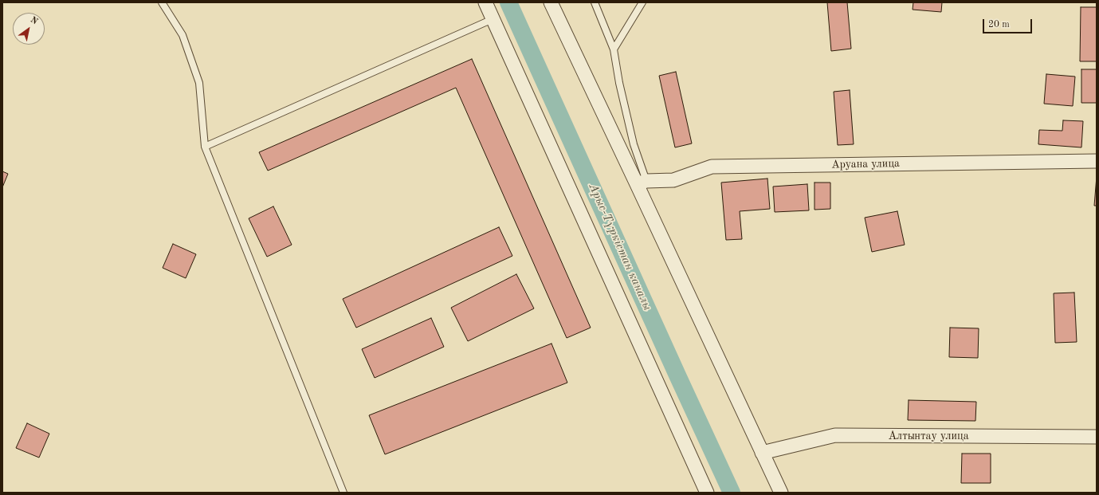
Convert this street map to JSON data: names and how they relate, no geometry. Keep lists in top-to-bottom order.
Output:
{
  "streets": {
    "street": ["Аруана улица", "Алтынтау улица"]
  },
  "water": ["Арыс-Түркістан каналы"],
  "scale_bar": "20 m",
  "north": "top right"
}
